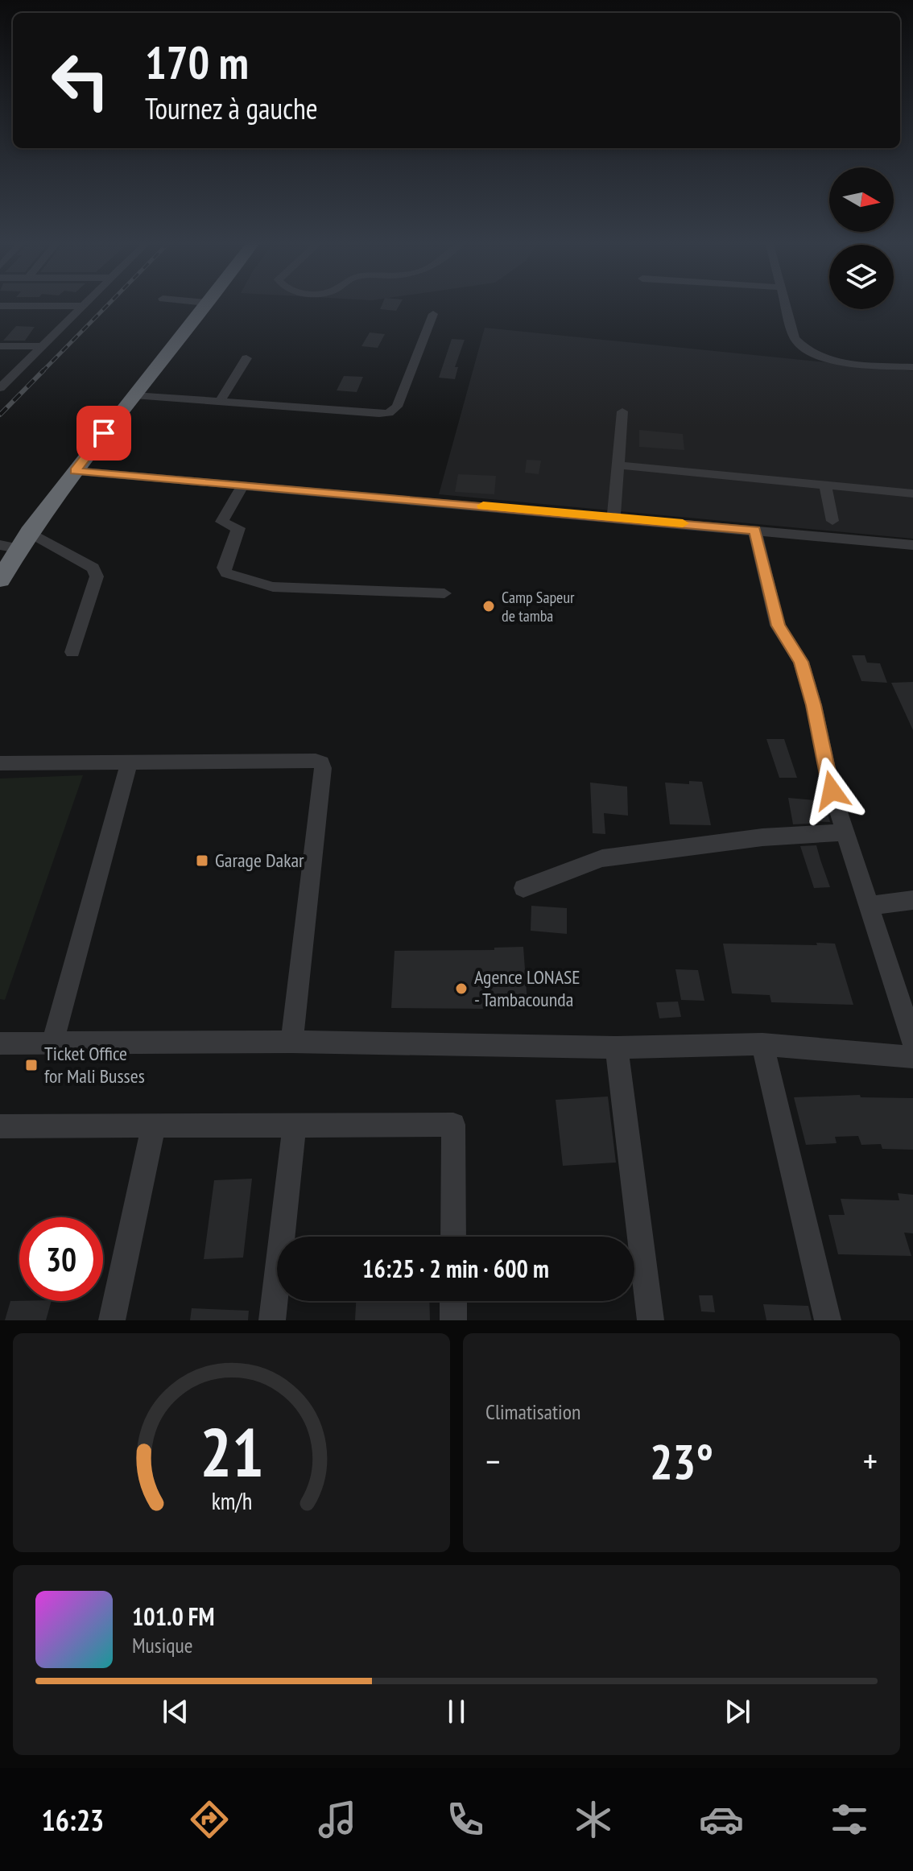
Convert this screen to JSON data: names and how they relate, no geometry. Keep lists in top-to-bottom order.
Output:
{
  "places": {
    "other": ["Camp Sapeur de tamba", "Agence LONASE - Tambacounda"],
    "transit": ["Garage Dakar", "Ticket Office for Mali Busses"]
  },
  "north": "right",
  "page": {
    "turn": ["170 m", "Tournez à gauche"],
    "limit": "30",
    "trip": "16:25 · 2 min · 600 m",
    "tile": "Climatisation",
    "heat": ["−", "23°", "+"],
    "song": ["101.0 FM", "Musique"],
    "tabs": "16:23",
    "gauge": ["21", "km/h"]
  }
}
